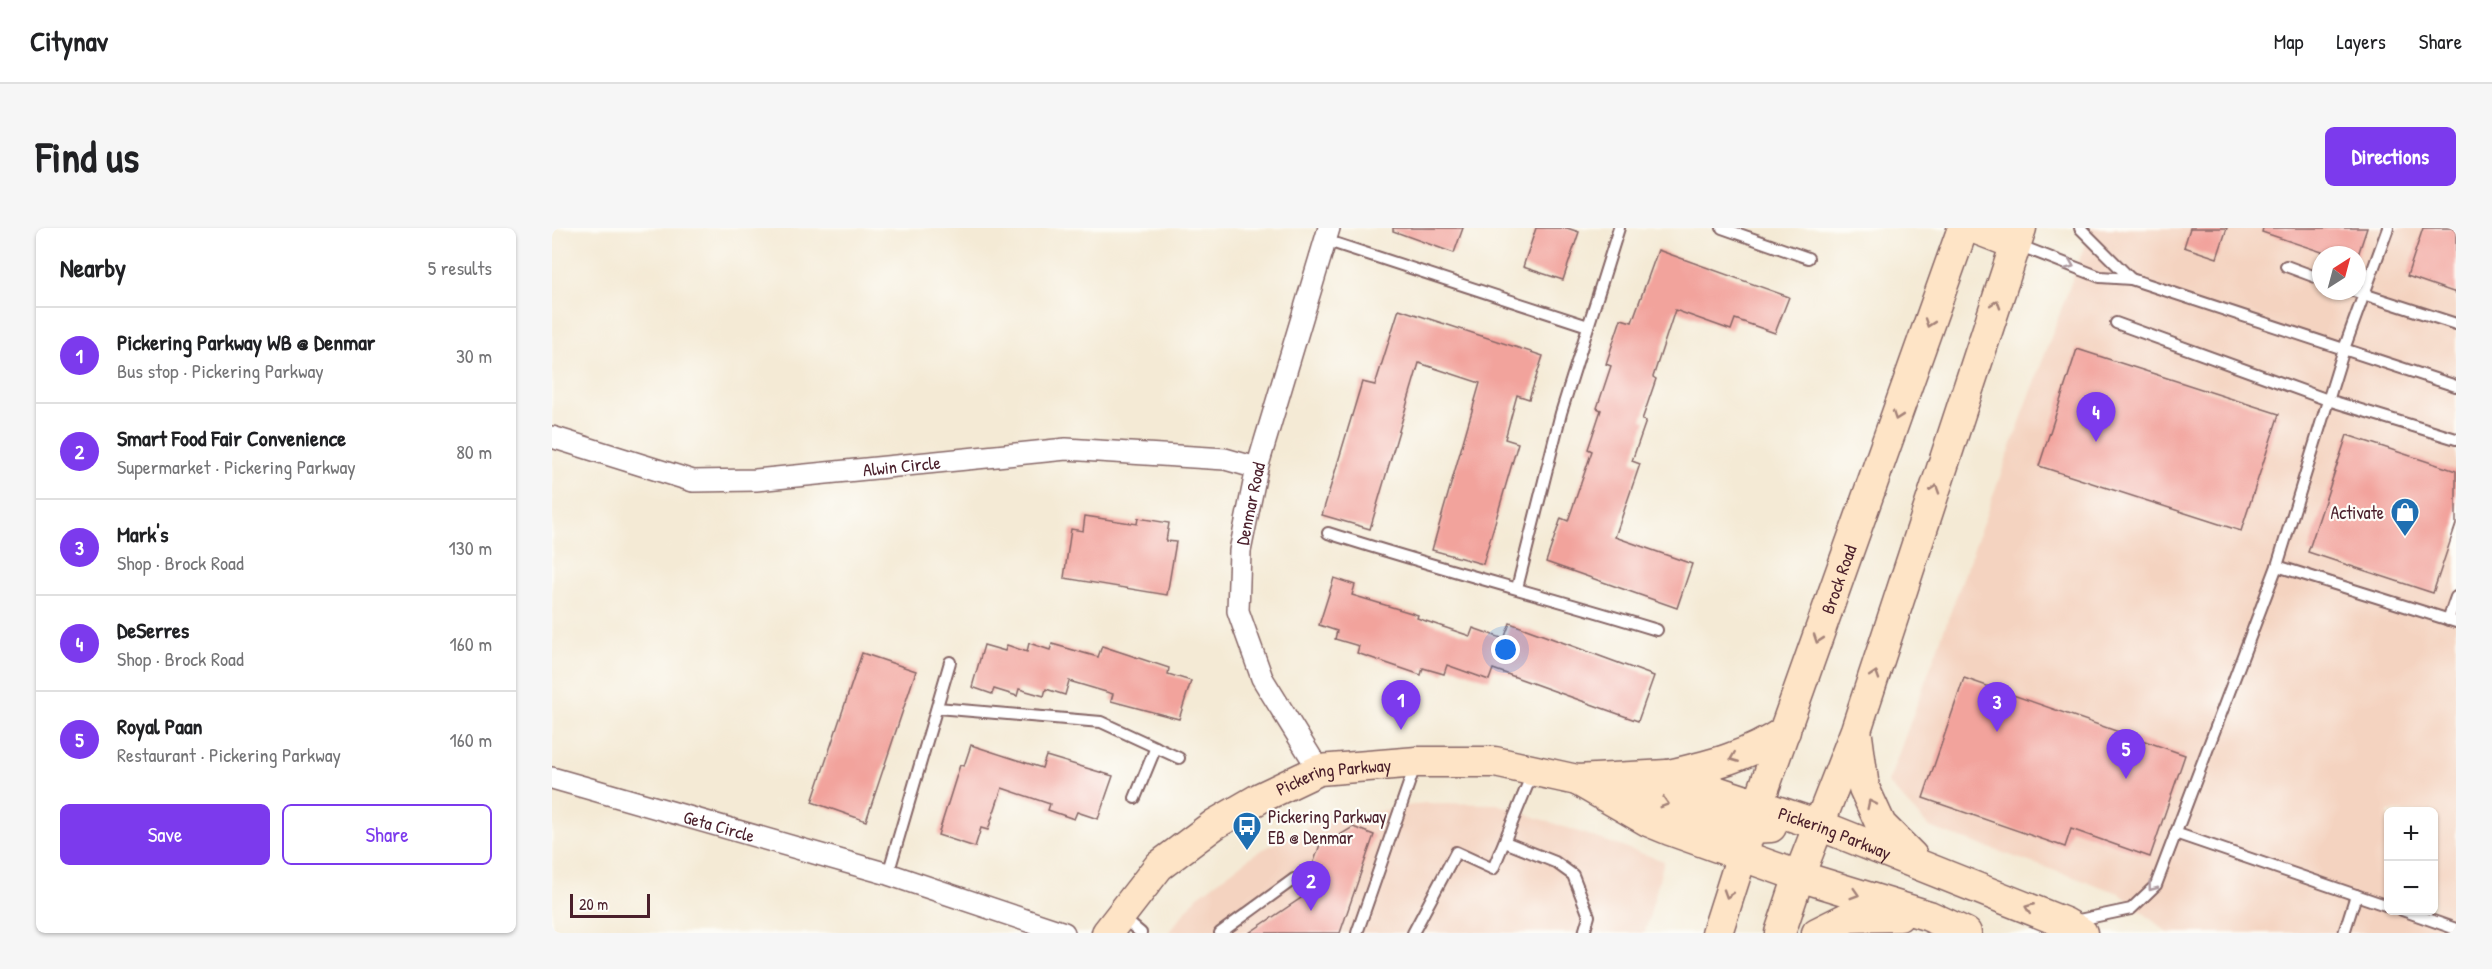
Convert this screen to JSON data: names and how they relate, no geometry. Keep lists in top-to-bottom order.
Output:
{
  "streets": {
    "main road": ["Brock Road", "Pickering Parkway"],
    "street": ["Alwin Circle", "Denmar Road", "Geta Circle"]
  },
  "crossings": [
    ["Alwin Circle", "Denmar Road"],
    ["Denmar Road", "Pickering Parkway"],
    ["Brock Road", "Pickering Parkway"]
  ],
  "places": {
    "shop": ["Activate"],
    "bus stop": ["Pickering Parkway EB @ Denmar"]
  },
  "scale_bar": "20 m",
  "north": "top right",
  "page": {
    "header": "Citynav",
    "nav": ["Map", "Layers", "Share"],
    "buttons": [
      "Directions",
      ["Save", "Share"]
    ],
    "title": "Find us",
    "heading": ["Nearby", "5 results"],
    "list": [
      {
        "mark": "1",
        "name": "Pickering Parkway WB @ Denmar",
        "note": "Bus stop · Pickering Parkway",
        "value": "30 m"
      },
      {
        "mark": "2",
        "name": "Smart Food Fair Convenience",
        "note": "Supermarket · Pickering Parkway",
        "value": "80 m"
      },
      {
        "mark": "3",
        "name": "Mark's",
        "note": "Shop · Brock Road",
        "value": "130 m"
      },
      {
        "mark": "4",
        "name": "DeSerres",
        "note": "Shop · Brock Road",
        "value": "160 m"
      },
      {
        "mark": "5",
        "name": "Royal Paan",
        "note": "Restaurant · Pickering Parkway",
        "value": "160 m"
      }
    ],
    "pins": [
      "4",
      "1",
      "3",
      "5",
      "2"
    ],
    "map_buttons": ["+", "−"],
    "scale": "20 m"
  }
}
